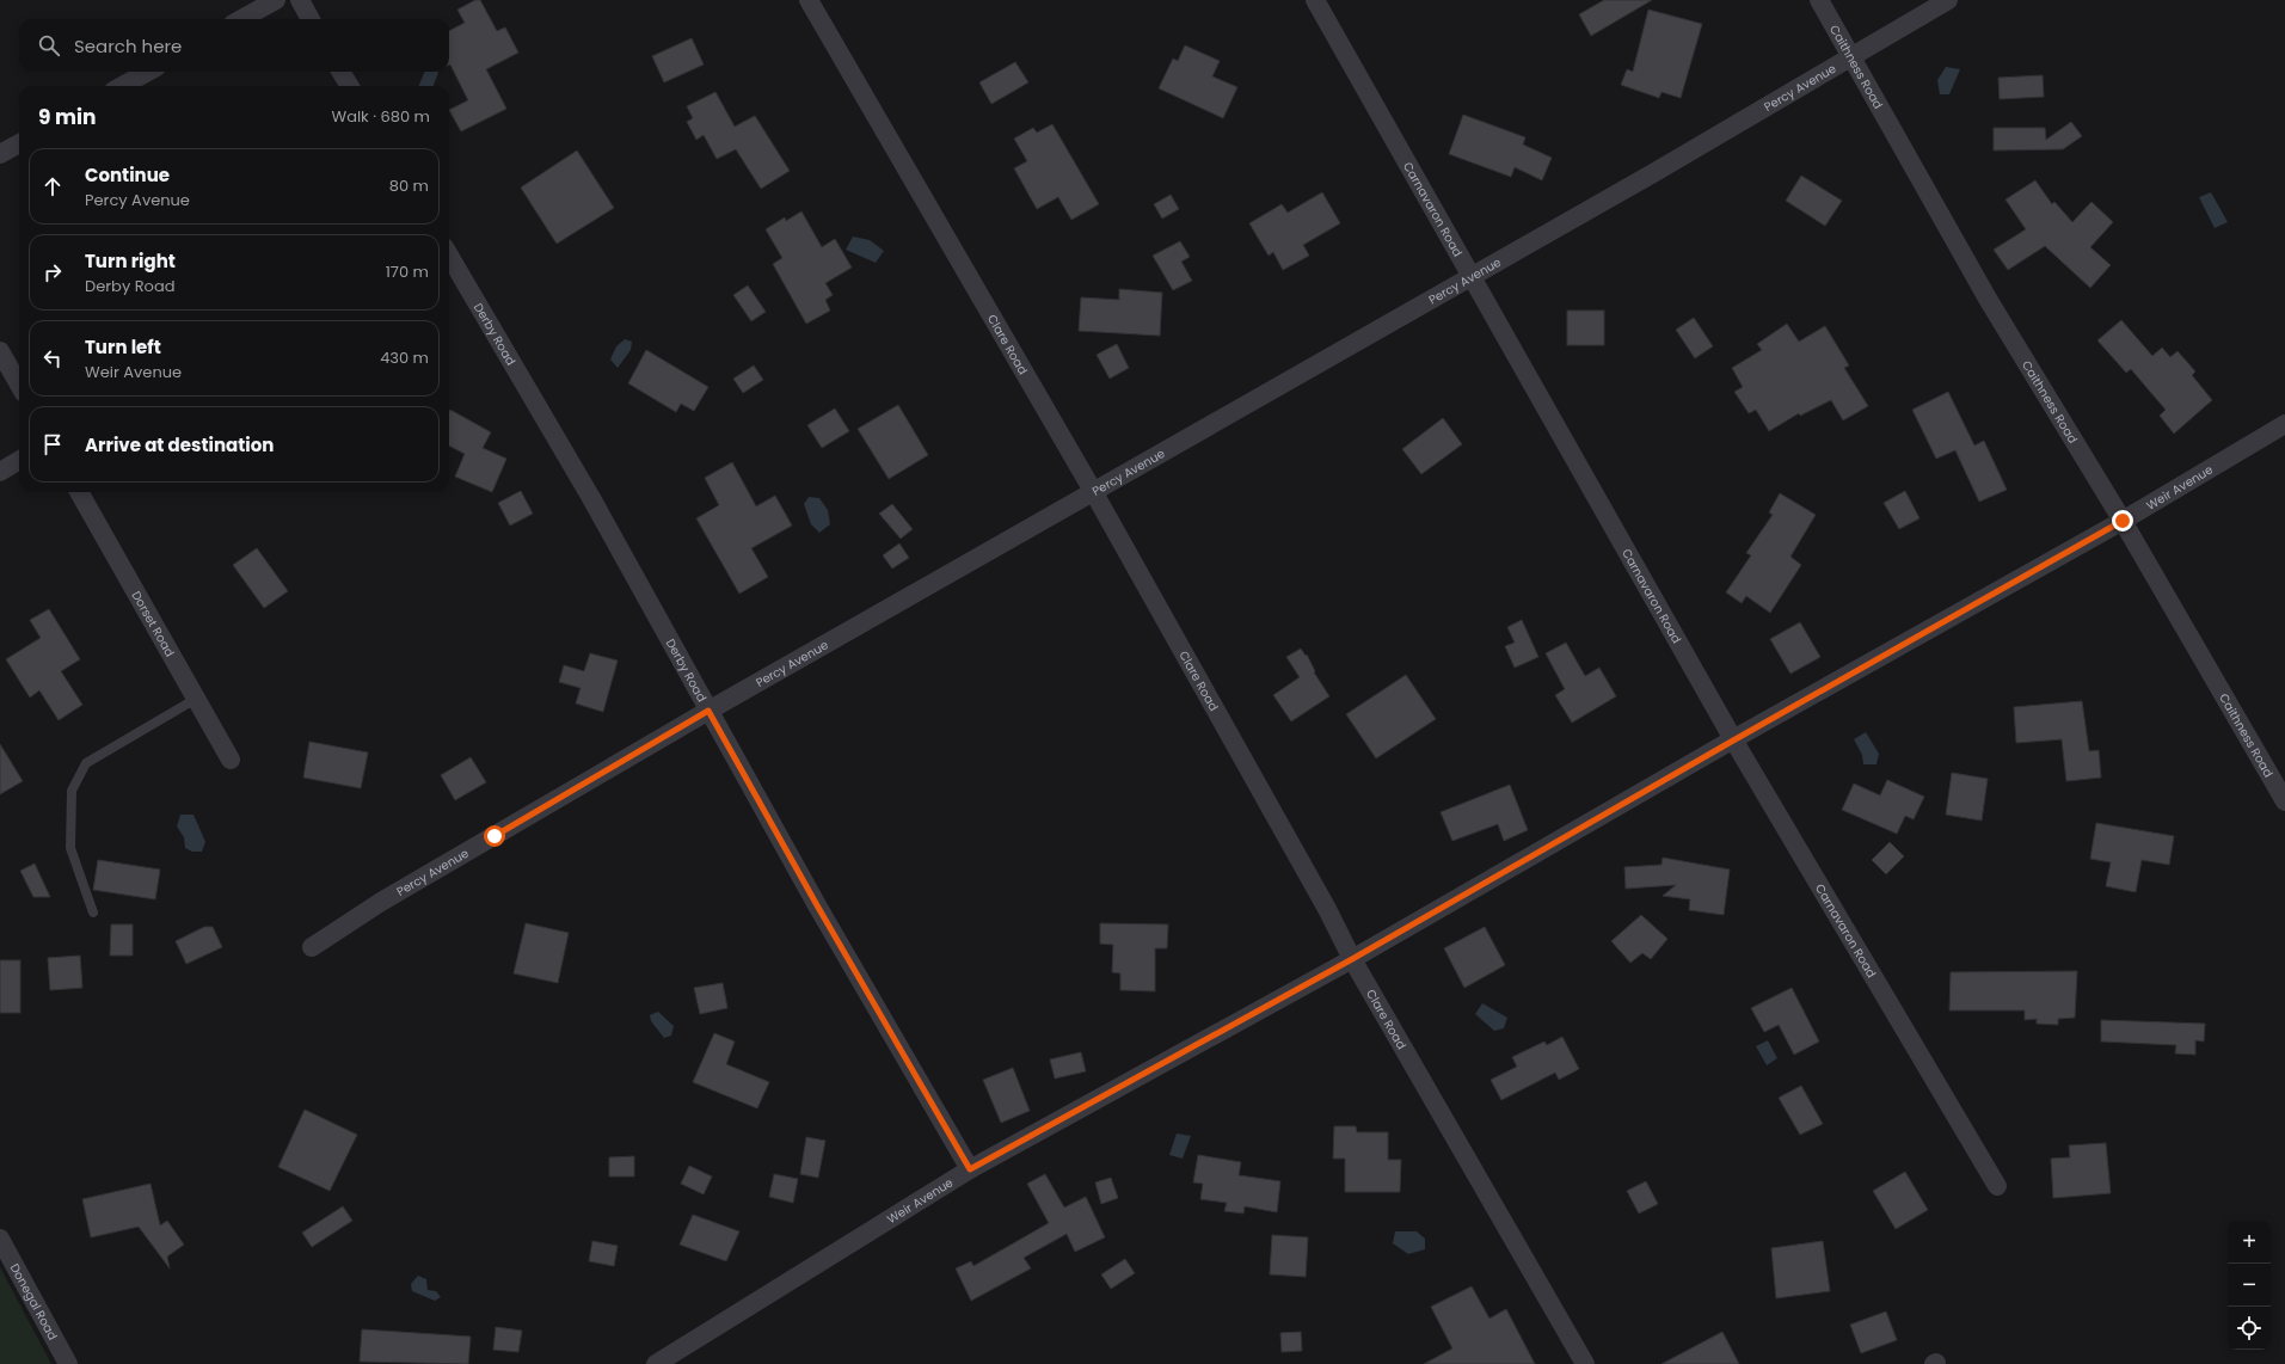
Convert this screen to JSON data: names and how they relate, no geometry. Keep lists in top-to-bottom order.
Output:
{
  "streets": {
    "street": [
      "Caithness Road",
      "Percy Avenue",
      "Carnavaron Road",
      "Derby Road",
      "Clare Road",
      "Weir Avenue",
      "Dorset Road",
      "Donegal Road"
    ]
  },
  "crossings": [
    ["Caithness Road", "Percy Avenue"],
    ["Caithness Road", "Weir Avenue"],
    ["Percy Avenue", "Carnavaron Road"],
    ["Percy Avenue", "Derby Road"],
    ["Percy Avenue", "Clare Road"],
    ["Carnavaron Road", "Weir Avenue"],
    ["Derby Road", "Weir Avenue"],
    ["Clare Road", "Weir Avenue"]
  ],
  "page": {
    "search": "Search here",
    "heading": ["9 min", "Walk · 680 m"],
    "list": [
      ["Continue", "Percy Avenue", "80 m"],
      ["Turn right", "Derby Road", "170 m"],
      ["Turn left", "Weir Avenue", "430 m"],
      "Arrive at destination"
    ],
    "map_buttons": ["+", "−"]
  }
}
